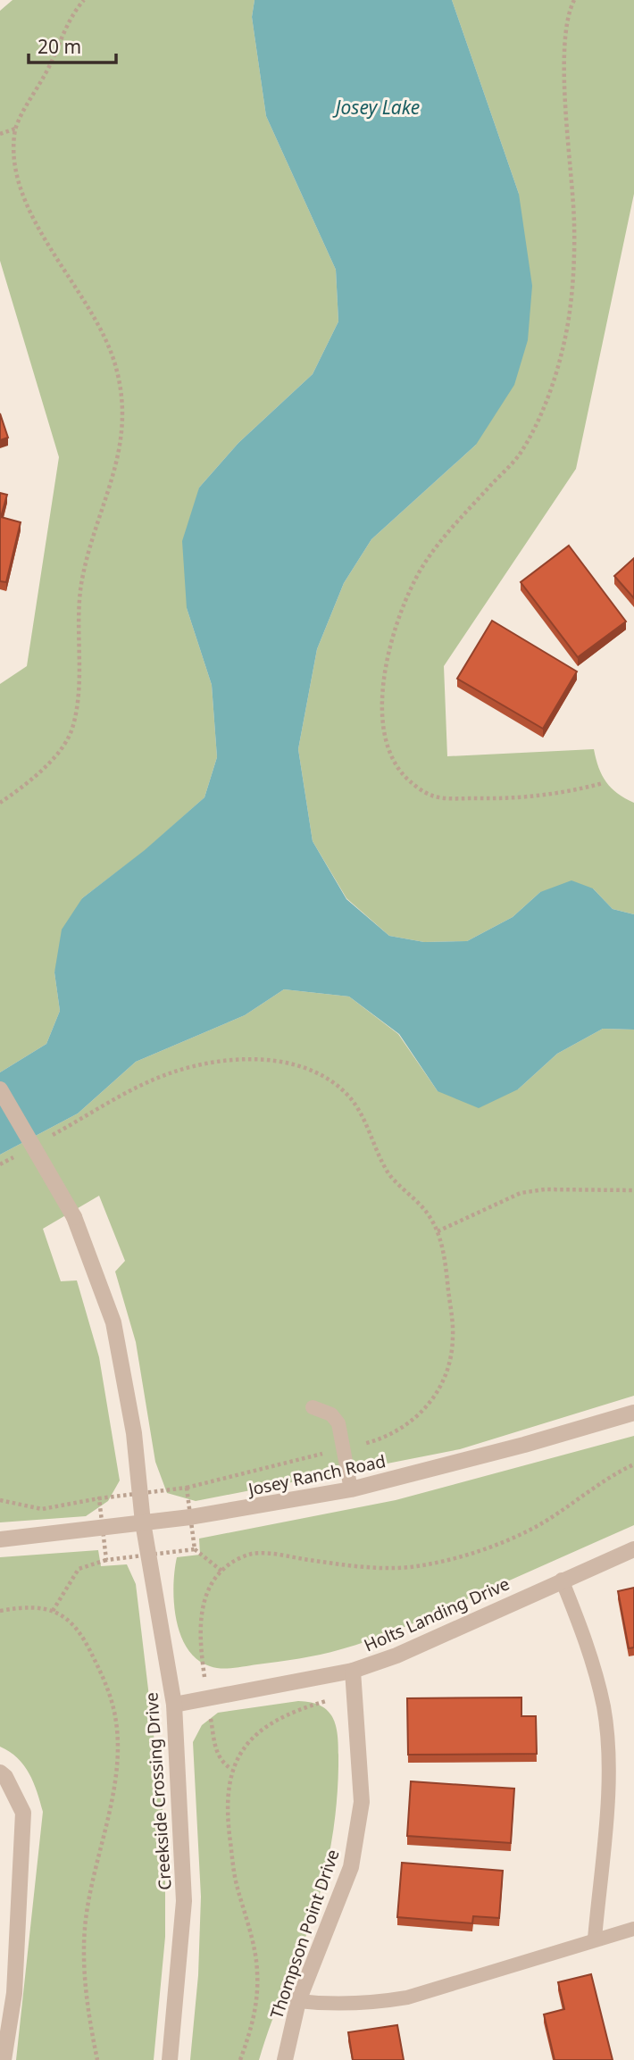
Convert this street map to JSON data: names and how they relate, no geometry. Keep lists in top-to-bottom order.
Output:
{
  "streets": {
    "street": [
      "Josey Ranch Road",
      "Holts Landing Drive",
      "Creekside Crossing Drive",
      "Thompson Point Drive"
    ]
  },
  "crossings": [
    ["Josey Ranch Road", "Creekside Crossing Drive"],
    ["Holts Landing Drive", "Creekside Crossing Drive"],
    ["Holts Landing Drive", "Thompson Point Drive"]
  ],
  "water": ["Josey Lake"],
  "scale_bar": "20 m"
}
